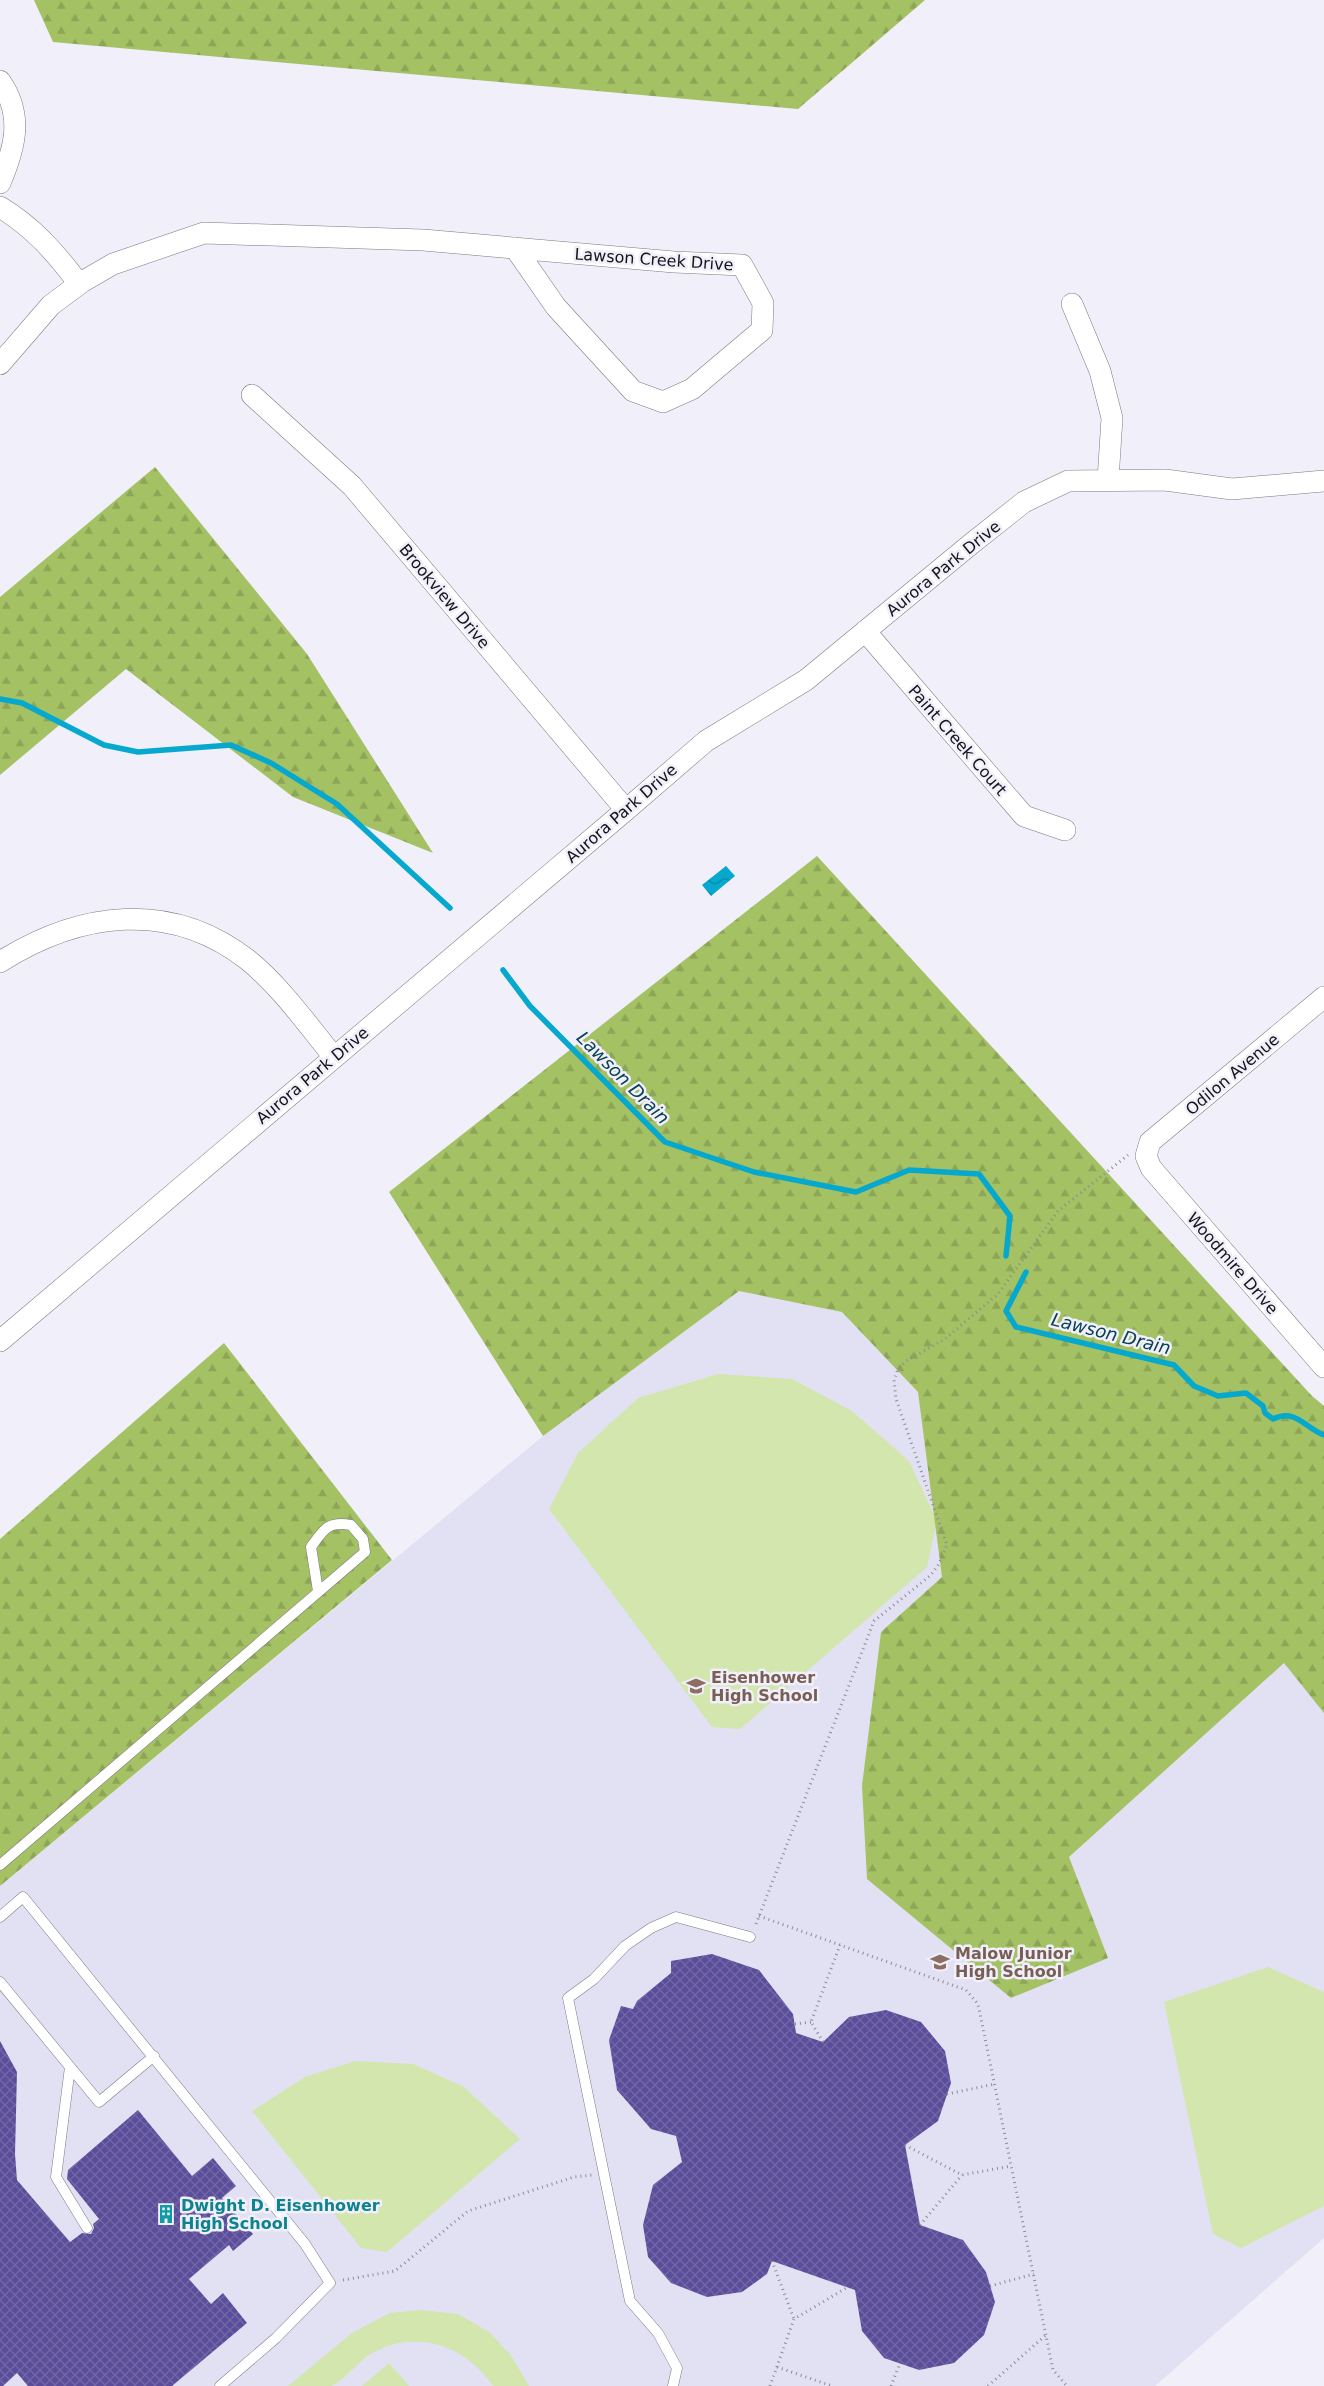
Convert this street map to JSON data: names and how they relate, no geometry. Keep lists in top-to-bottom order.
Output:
{
  "streets": {
    "street": [
      "Lawson Creek Drive",
      "Aurora Park Drive",
      "Brookview Drive",
      "Paint Creek Court",
      "Odilon Avenue",
      "Woodmire Drive"
    ]
  },
  "crossings": [
    ["Aurora Park Drive", "Brookview Drive"],
    ["Aurora Park Drive", "Paint Creek Court"],
    ["Odilon Avenue", "Woodmire Drive"]
  ],
  "water": ["Lawson Drain"],
  "places": {
    "school or university": ["Eisenhower High School", "Malow Junior High School"],
    "building": ["Dwight D. Eisenhower High School"]
  }
}
